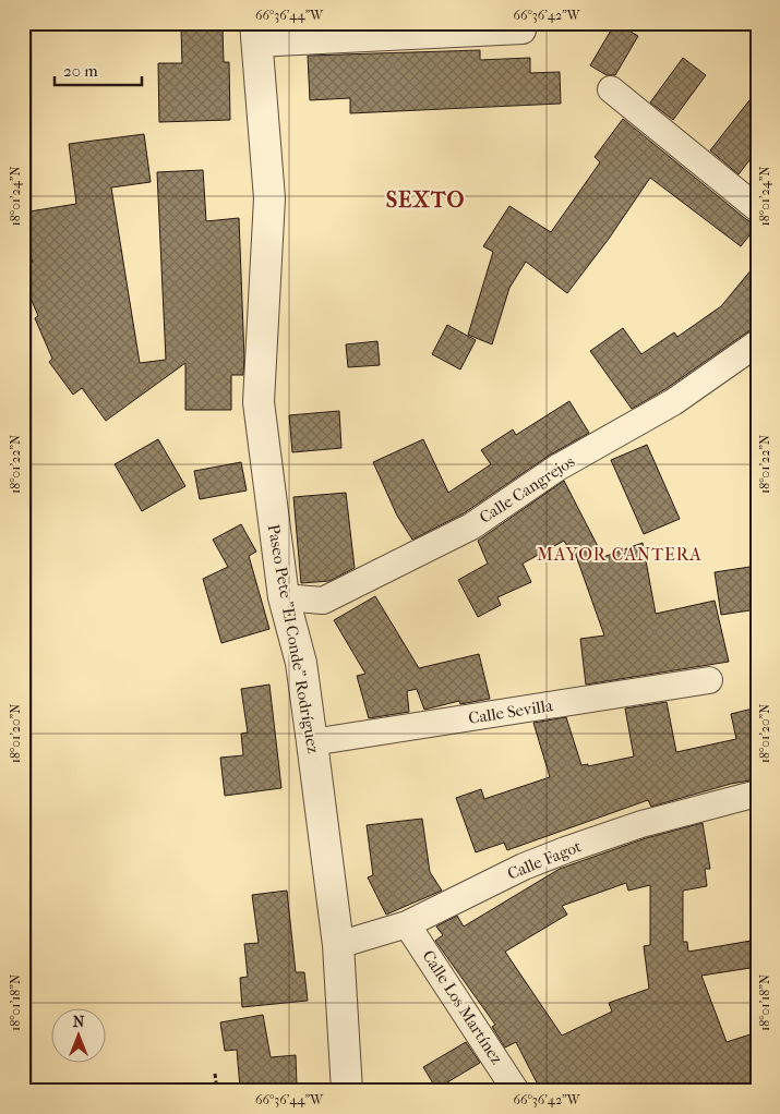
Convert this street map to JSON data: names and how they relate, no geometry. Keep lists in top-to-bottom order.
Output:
{
  "streets": {
    "street": [
      "Calle Cangrejos",
      "Paseo Pete \"El Conde\" Rodríguez",
      "Calle Sevilla",
      "Calle Fagot",
      "Calle Los Martínez"
    ]
  },
  "crossings": [
    ["Calle Cangrejos", "Paseo Pete \"El Conde\" Rodríguez"],
    ["Paseo Pete \"El Conde\" Rodríguez", "Calle Sevilla"],
    ["Paseo Pete \"El Conde\" Rodríguez", "Calle Fagot"],
    ["Calle Fagot", "Calle Los Martínez"]
  ],
  "districts": ["SEXTO", "MAYOR CANTERA"],
  "scale_bar": "20 m",
  "north": "top",
  "coordinates": [
    "66°36'44\"W",
    "66°36'42\"W",
    "18°01'24\"N",
    "18°01'22\"N",
    "18°01'20\"N",
    "18°01'18\"N"
  ]
}
